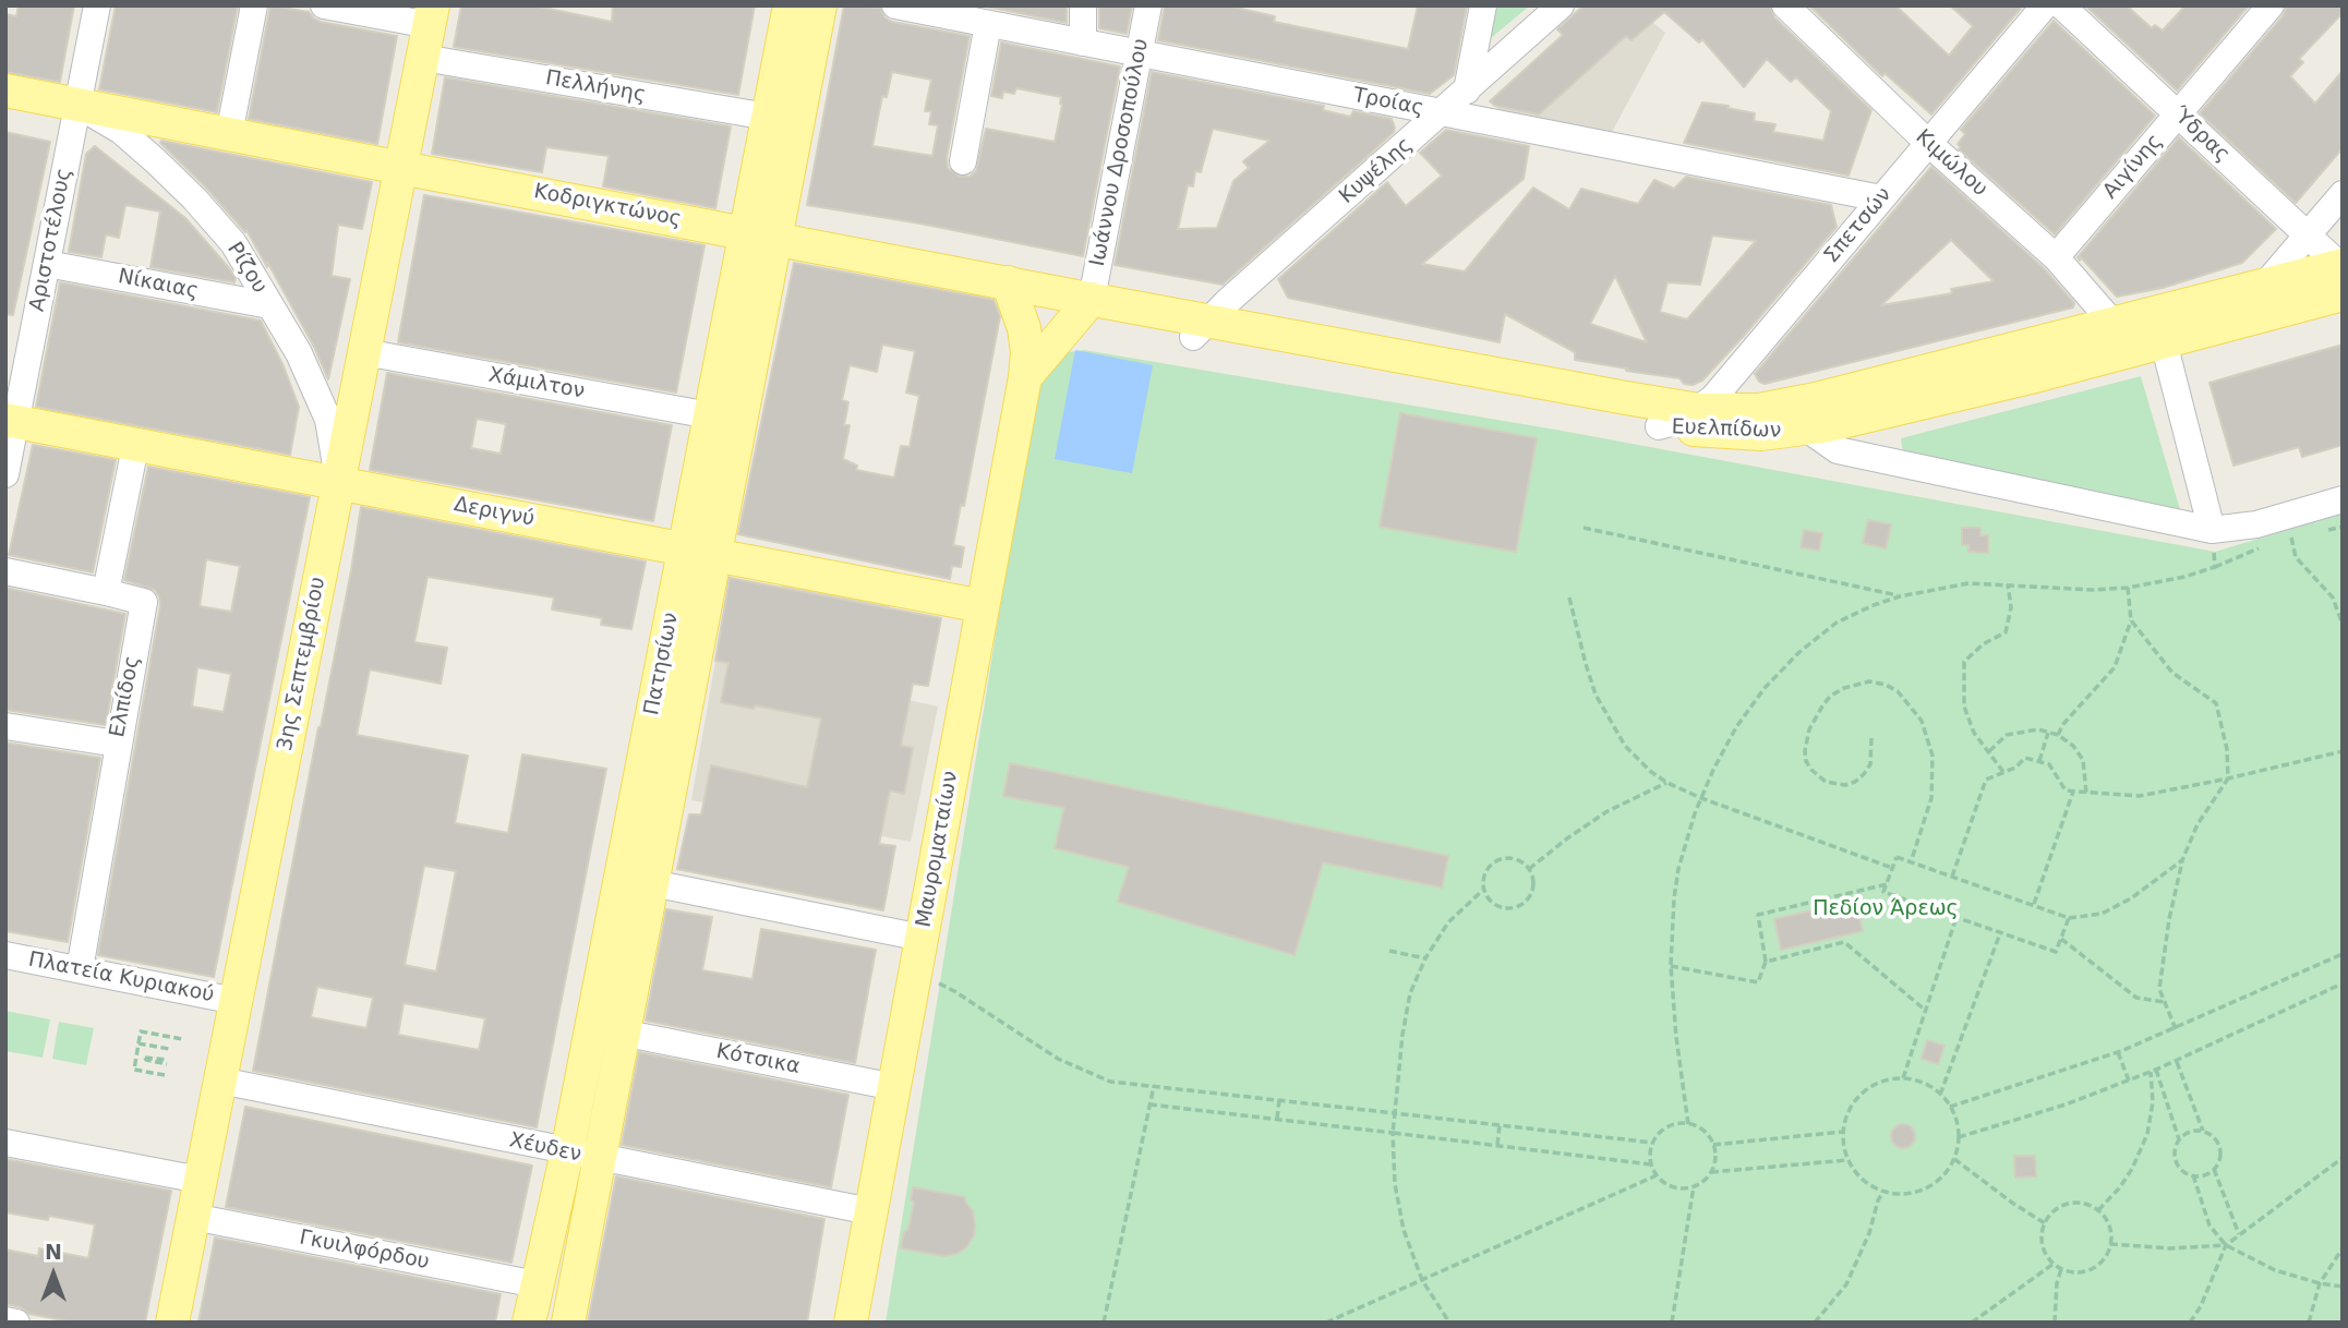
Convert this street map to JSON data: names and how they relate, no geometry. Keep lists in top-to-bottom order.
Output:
{
  "streets": {
    "main road": [
      "Κοδριγκτώνος",
      "Ευελπίδων",
      "Δεριγνύ",
      "3ης Σεπτεμβρίου",
      "Πατησίων",
      "Μαυροματαίων"
    ],
    "street": [
      "Πελλήνης",
      "Τροίας",
      "Ύδρας",
      "Ιωάννου Δροσοπούλου",
      "Κιμώλου",
      "Αιγίνης",
      "Κυψέλης",
      "Σπετσών",
      "Αριστοτέλους",
      "Ρίζου",
      "Νίκαιας",
      "Χάμιλτον",
      "Ελπίδος",
      "Πλατεία Κυριακού",
      "Κότσικα",
      "Χέυδεν",
      "Γκυιλφόρδου"
    ]
  },
  "crossings": [
    ["Πελλήνης", "3ης Σεπτεμβρίου"],
    ["Πελλήνης", "Πατησίων"],
    ["Τροίας", "Ιωάννου Δροσοπούλου"],
    ["Τροίας", "Κυψέλης"],
    ["Τροίας", "Σπετσών"],
    ["Ύδρας", "Αιγίνης"],
    ["Ύδρας", "Ευελπίδων"],
    ["Ιωάννου Δροσοπούλου", "Κοδριγκτώνος"],
    ["Ιωάννου Δροσοπούλου", "Μαυροματαίων"],
    ["Κιμώλου", "Αιγίνης"],
    ["Κιμώλου", "Σπετσών"],
    ["Κιμώλου", "Ευελπίδων"],
    ["Κυψέλης", "Κοδριγκτώνος"],
    ["Κυψέλης", "Ευελπίδων"],
    ["Κοδριγκτώνος", "Αριστοτέλους"],
    ["Κοδριγκτώνος", "Ρίζου"],
    ["Κοδριγκτώνος", "Ευελπίδων"],
    ["Κοδριγκτώνος", "3ης Σεπτεμβρίου"],
    ["Κοδριγκτώνος", "Πατησίων"],
    ["Κοδριγκτώνος", "Μαυροματαίων"],
    ["Σπετσών", "Ευελπίδων"],
    ["Αριστοτέλους", "Ρίζου"],
    ["Αριστοτέλους", "Νίκαιας"],
    ["Αριστοτέλους", "Δεριγνύ"],
    ["Ρίζου", "Νίκαιας"],
    ["Ρίζου", "Δεριγνύ"],
    ["Ρίζου", "3ης Σεπτεμβρίου"],
    ["Χάμιλτον", "3ης Σεπτεμβρίου"],
    ["Χάμιλτον", "Πατησίων"],
    ["Δεριγνύ", "3ης Σεπτεμβρίου"],
    ["Δεριγνύ", "Πατησίων"],
    ["Δεριγνύ", "Μαυροματαίων"],
    ["3ης Σεπτεμβρίου", "Πλατεία Κυριακού"],
    ["3ης Σεπτεμβρίου", "Χέυδεν"],
    ["3ης Σεπτεμβρίου", "Γκυιλφόρδου"],
    ["Πατησίων", "Κότσικα"],
    ["Πατησίων", "Χέυδεν"],
    ["Πατησίων", "Γκυιλφόρδου"],
    ["Ελπίδος", "Πλατεία Κυριακού"],
    ["Μαυροματαίων", "Κότσικα"],
    ["Μαυροματαίων", "Χέυδεν"]
  ],
  "parks": ["Πεδίον Άρεως"],
  "north": "top"
}
